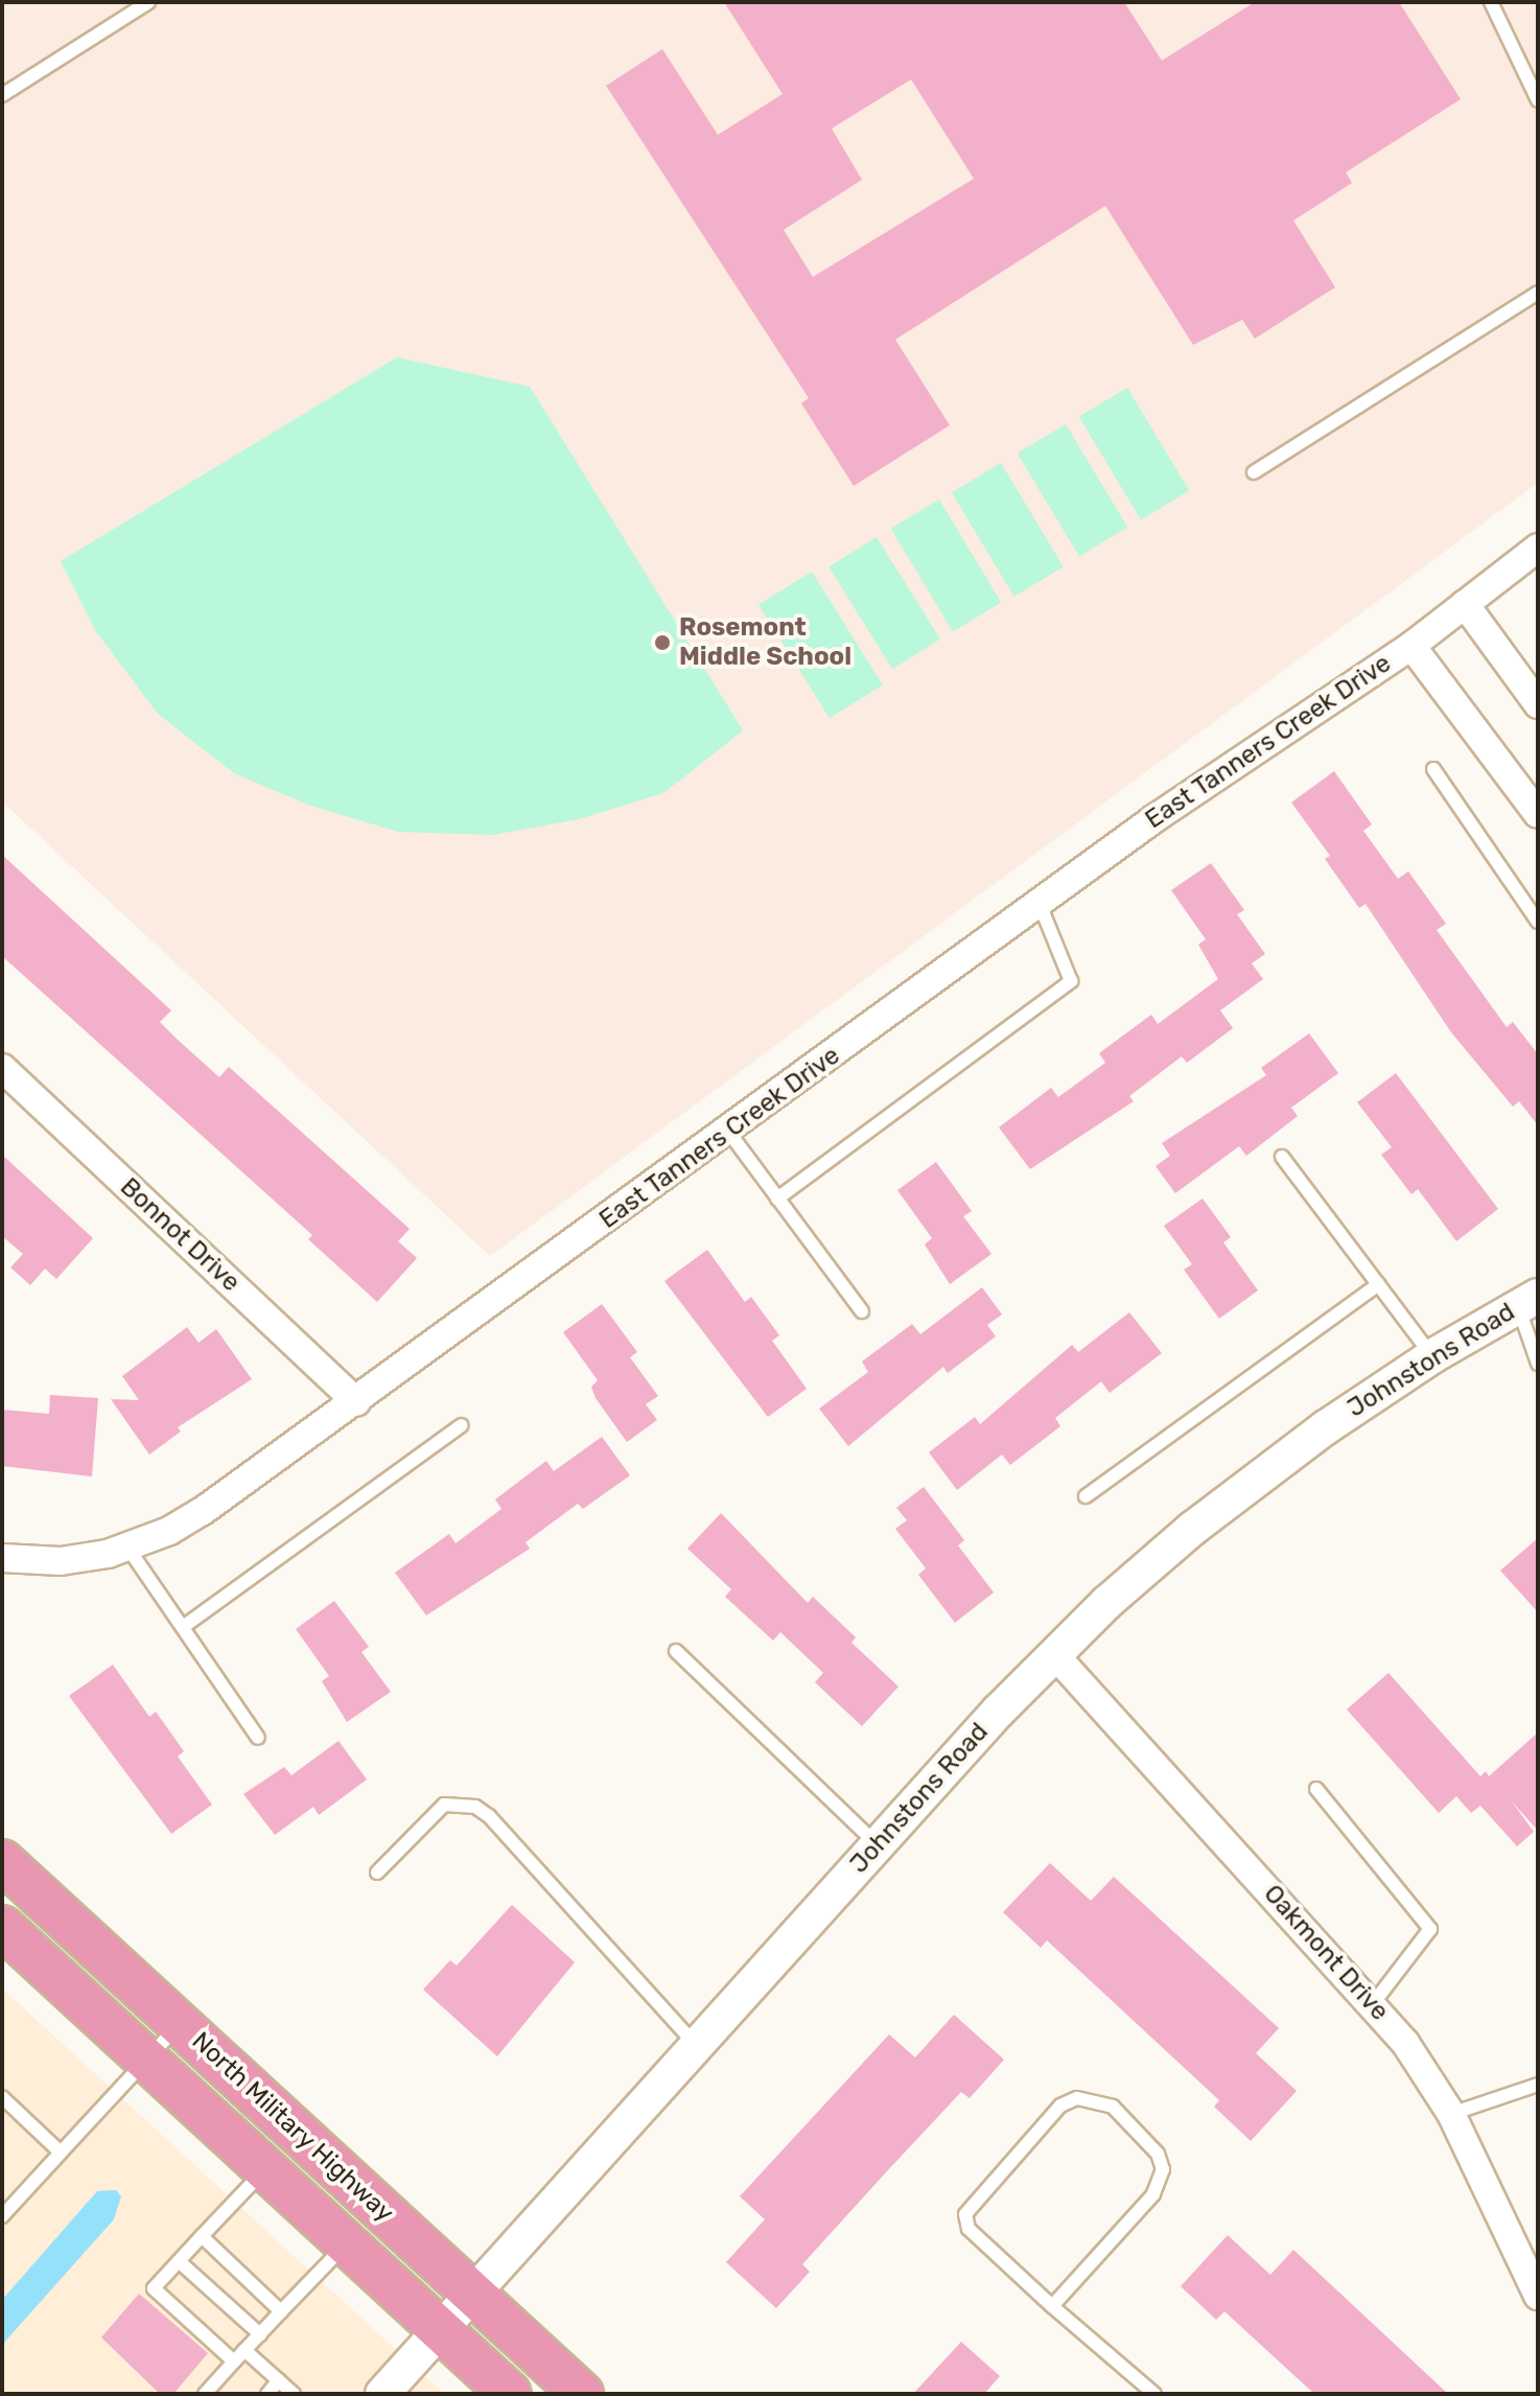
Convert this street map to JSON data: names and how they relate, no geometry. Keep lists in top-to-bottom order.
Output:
{
  "streets": {
    "main road": ["North Military Highway"],
    "street": [
      "East Tanners Creek Drive",
      "Bonnot Drive",
      "Johnstons Road",
      "Oakmont Drive"
    ]
  },
  "crossings": [
    ["East Tanners Creek Drive", "Bonnot Drive"],
    ["Johnstons Road", "Oakmont Drive"],
    ["Johnstons Road", "North Military Highway"]
  ],
  "places": ["Rosemont Middle School"]
}
